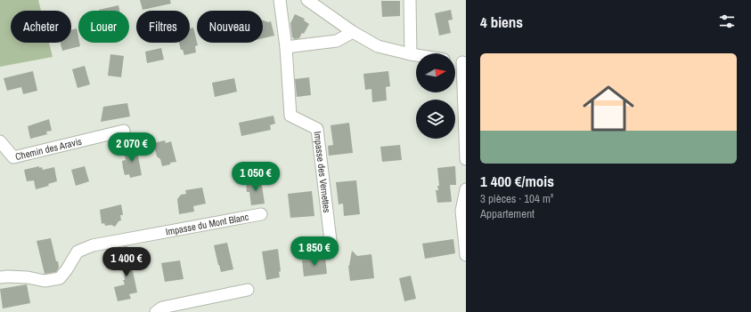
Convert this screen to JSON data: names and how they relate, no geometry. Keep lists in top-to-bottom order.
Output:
{
  "streets": {
    "street": ["Chemin des Aravis", "Impasse des Vernettes", "Impasse du Mont Blanc"]
  },
  "north": "right",
  "page": {
    "heading": "4 biens",
    "chip": [
      "Acheter",
      "Louer",
      "Filtres",
      "Nouveau"
    ],
    "list": [
      {
        "name": "1 400 €/mois",
        "note": "3 pièces · 104 m² · Appartement"
      }
    ],
    "price": [
      "2 070 €",
      "1 050 €",
      "1 850 €",
      "1 400 €"
    ]
  }
}
